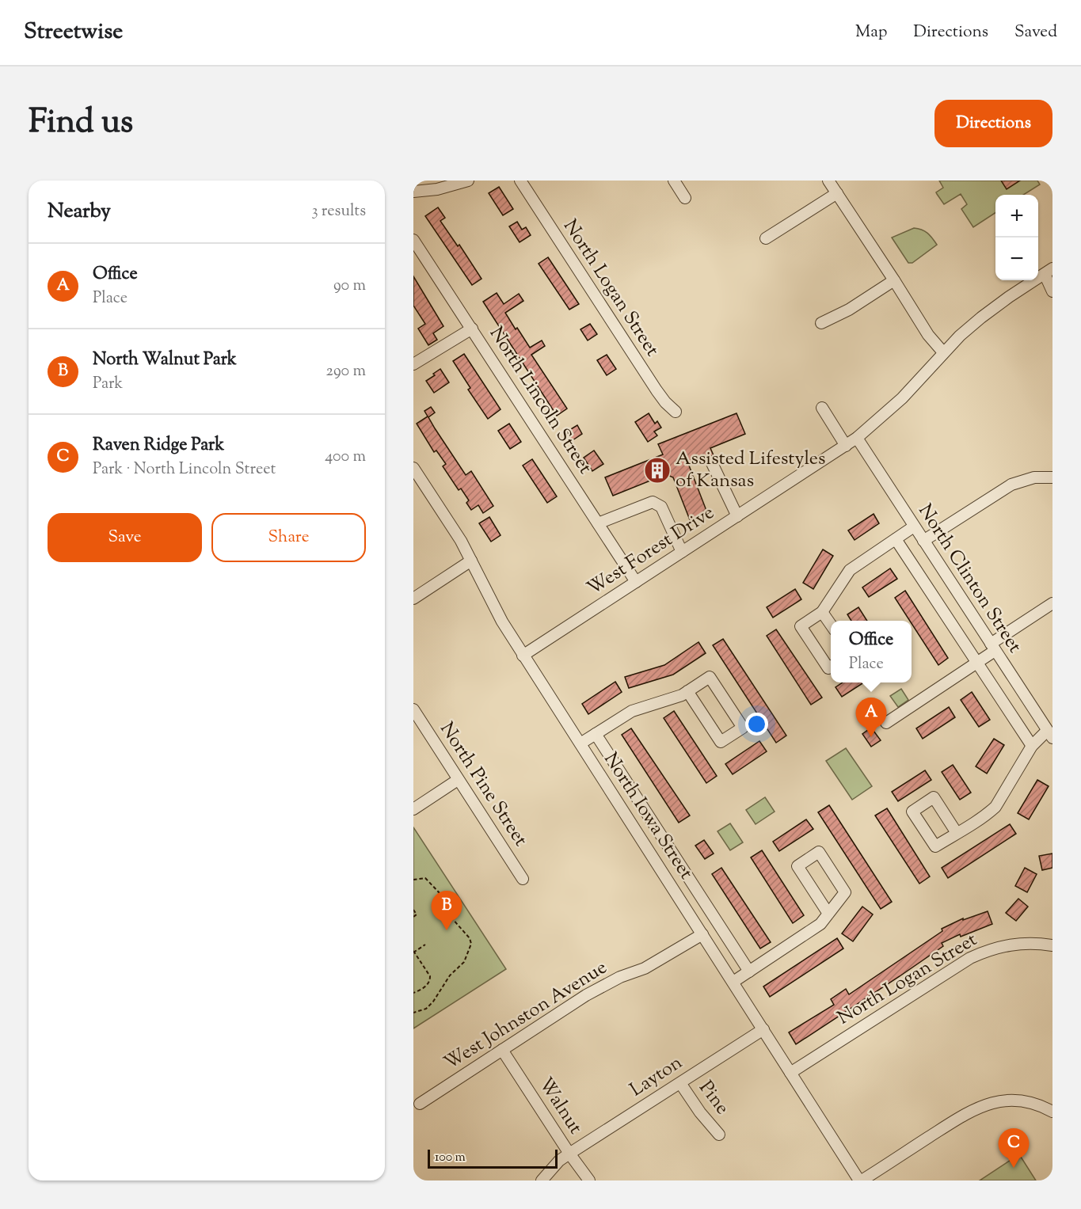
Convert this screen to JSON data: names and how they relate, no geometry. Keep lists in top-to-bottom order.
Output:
{
  "streets": {
    "street": [
      "North Logan Street",
      "North Lincoln Street",
      "West Forest Drive",
      "North Clinton Street",
      "North Pine Street",
      "North Iowa Street",
      "West Johnston Avenue",
      "Layton",
      "Pine",
      "Walnut"
    ]
  },
  "crossings": [
    ["North Logan Street", "North Iowa Street"],
    ["North Lincoln Street", "West Forest Drive"],
    ["West Forest Drive", "North Clinton Street"],
    ["West Forest Drive", "North Iowa Street"],
    ["North Iowa Street", "West Johnston Avenue"],
    ["North Iowa Street", "Layton"],
    ["West Johnston Avenue", "Walnut"],
    ["Layton", "Pine"],
    ["Layton", "Walnut"]
  ],
  "places": {
    "building": ["Assisted Lifestyles of Kansas"]
  },
  "scale_bar": "100 m",
  "page": {
    "header": "Streetwise",
    "nav": ["Map", "Directions", "Saved"],
    "title": "Find us",
    "buttons": [
      "Directions",
      ["Save", "Share"]
    ],
    "heading": ["Nearby", "3 results"],
    "map_buttons": ["+", "−"],
    "list": [
      {
        "mark": "A",
        "name": "Office",
        "note": "Place",
        "value": "90 m"
      },
      {
        "mark": "B",
        "name": "North Walnut Park",
        "note": "Park",
        "value": "290 m"
      },
      {
        "mark": "C",
        "name": "Raven Ridge Park",
        "note": "Park · North Lincoln Street",
        "value": "400 m"
      }
    ],
    "popup": ["Office", "Place"],
    "pins": ["A", "B", "C"],
    "scale": "100 m"
  }
}
